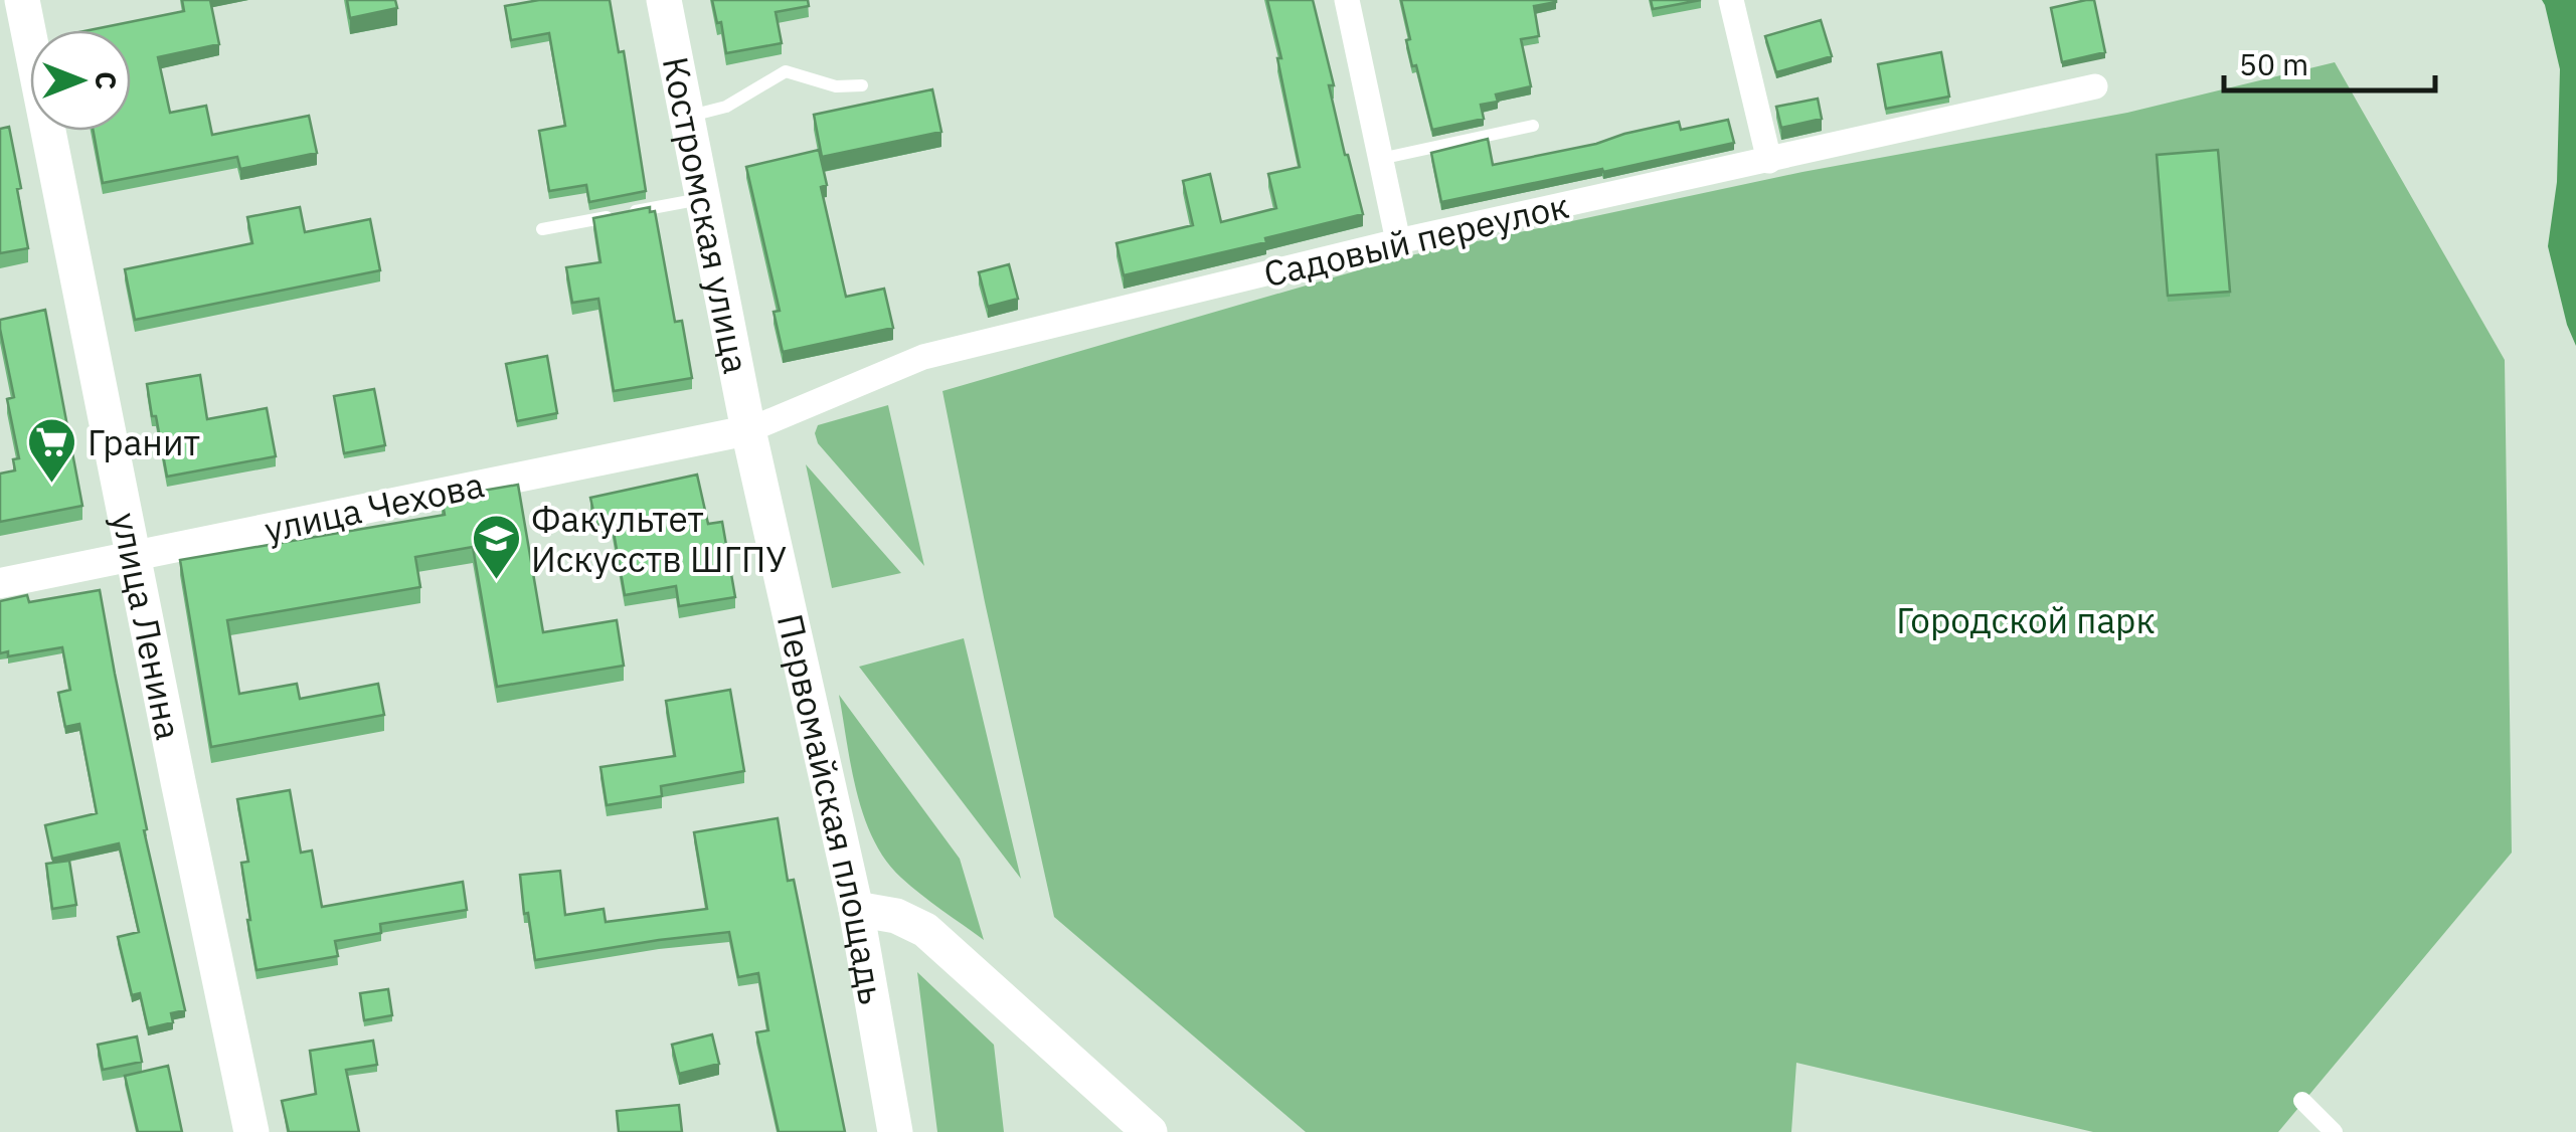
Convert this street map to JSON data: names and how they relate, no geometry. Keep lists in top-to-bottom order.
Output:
{
  "streets": {
    "main road": ["Костромская улица", "улица Ленина", "Первомайская площадь"],
    "street": ["Садовый переулок", "улица Чехова"]
  },
  "crossings": [
    ["Костромская улица", "Садовый переулок"],
    ["Костромская улица", "улица Чехова"],
    ["Костромская улица", "Первомайская площадь"],
    ["Садовый переулок", "улица Чехова"],
    ["Садовый переулок", "Первомайская площадь"],
    ["улица Чехова", "улица Ленина"],
    ["улица Чехова", "Первомайская площадь"]
  ],
  "parks": ["Городской парк"],
  "places": {
    "supermarket": ["Гранит"],
    "school or university": ["Факультет Искусств ШГПУ"]
  },
  "scale_bar": "50 m",
  "north": "right"
}
